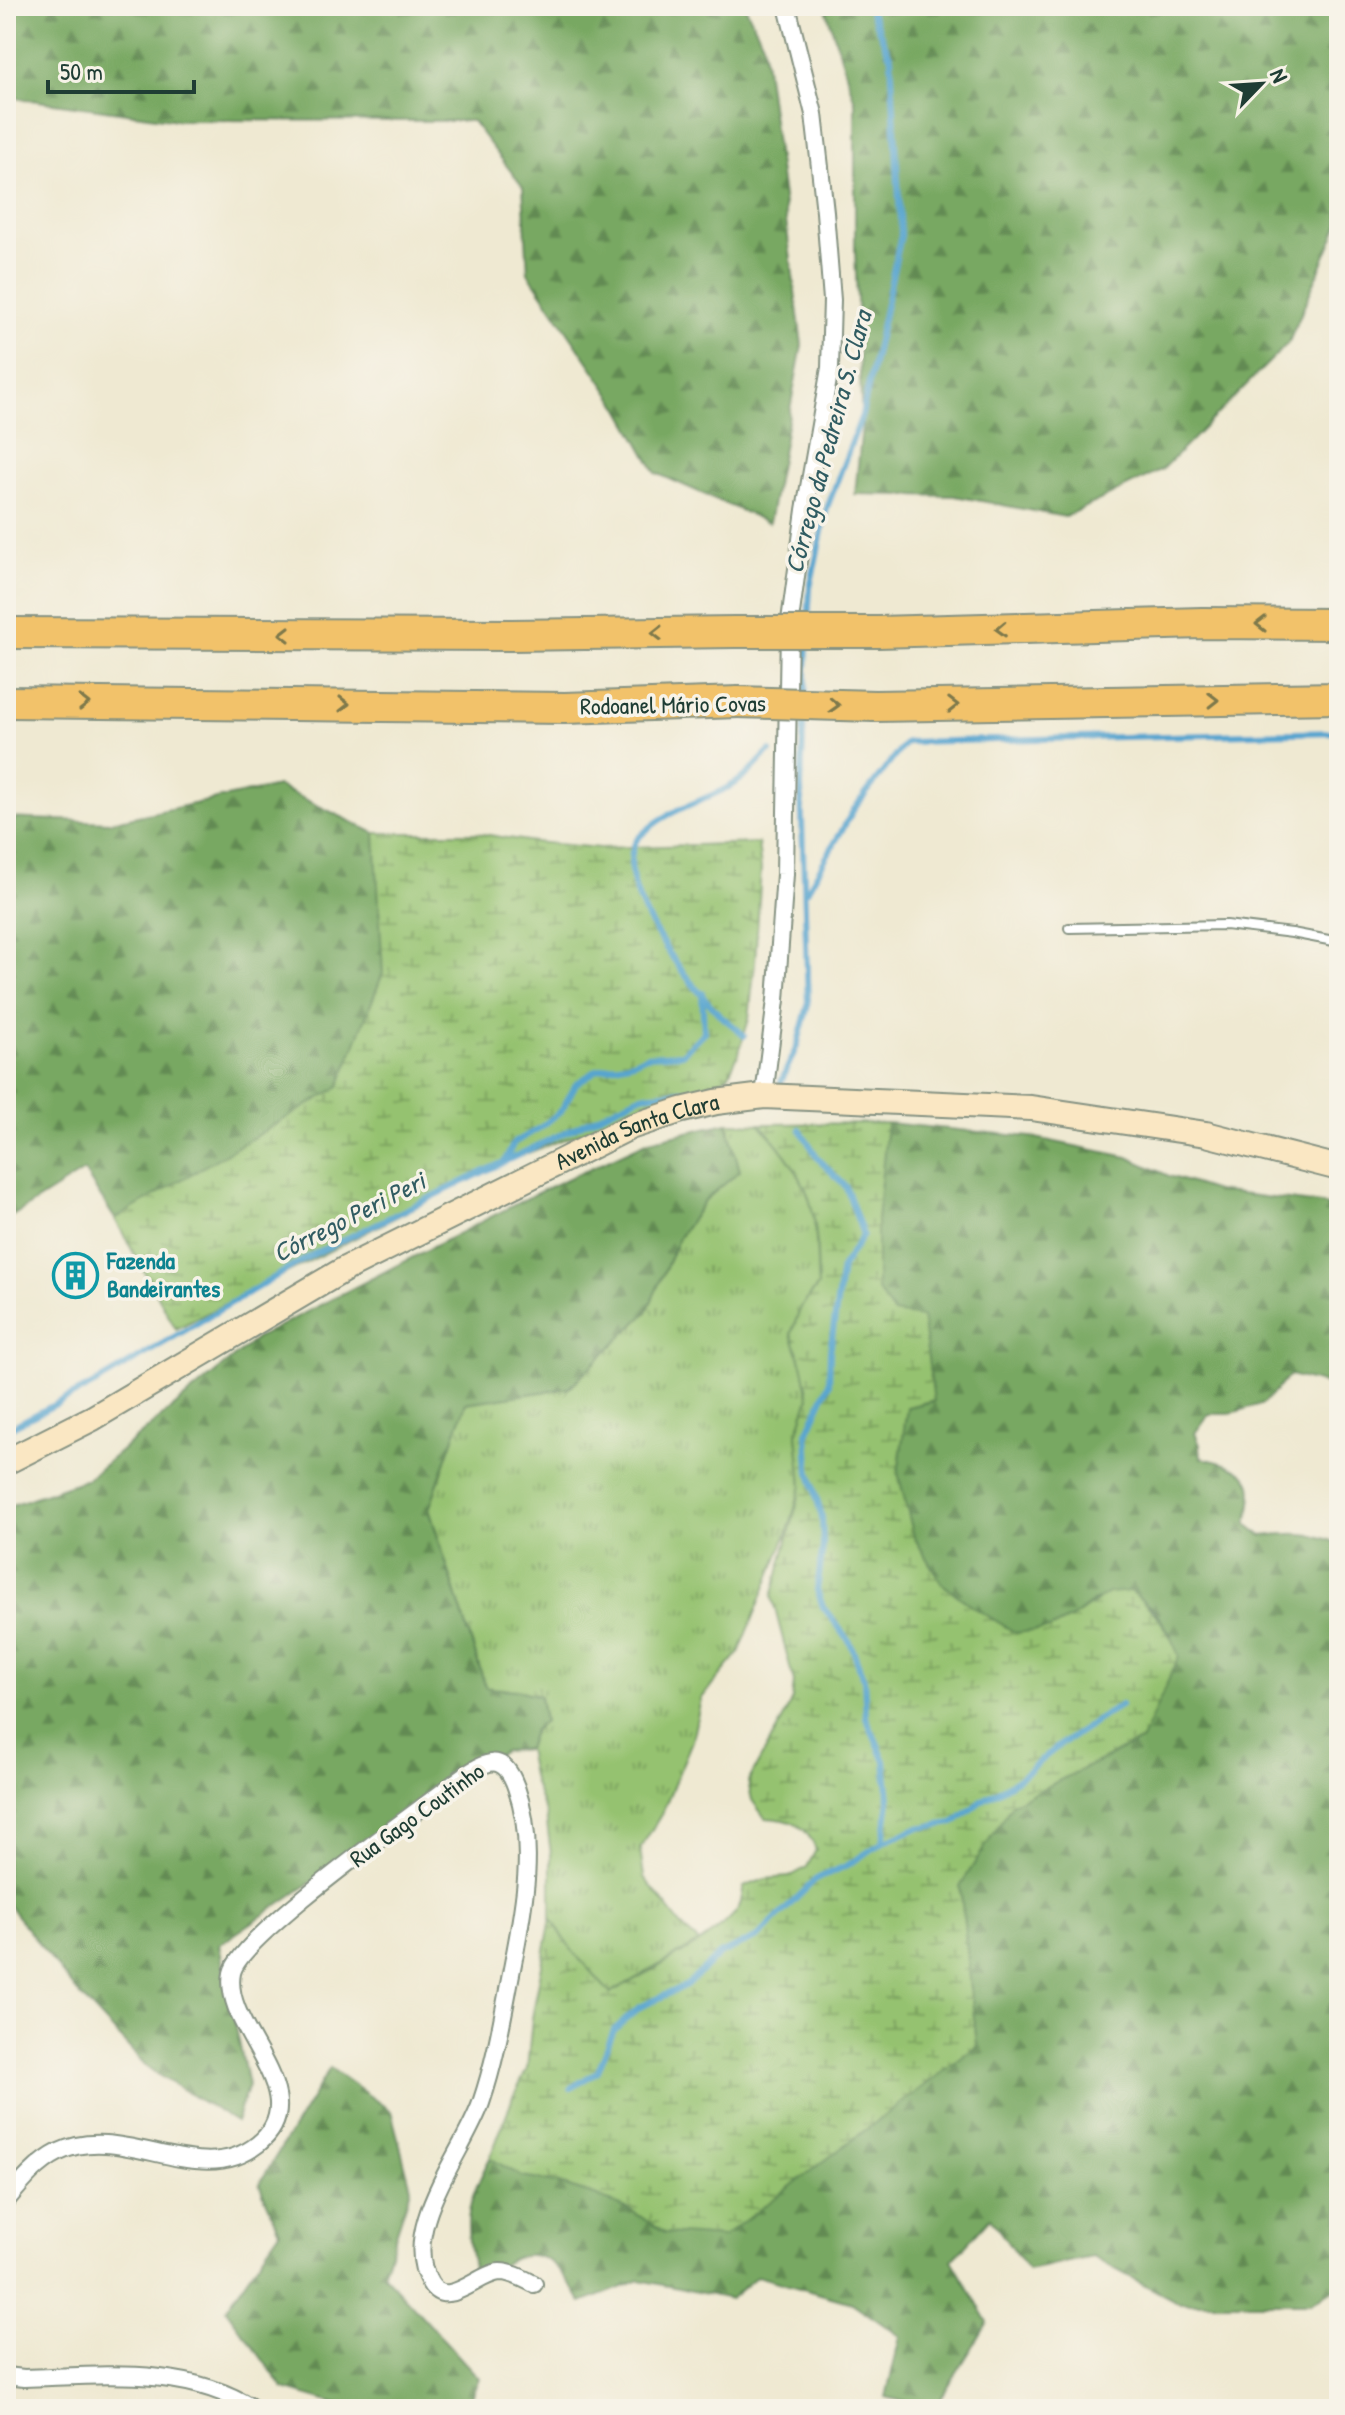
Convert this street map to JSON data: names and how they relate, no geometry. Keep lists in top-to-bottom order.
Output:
{
  "streets": {
    "highway": ["Rodoanel Mário Covas"],
    "street": ["Avenida Santa Clara", "Rua Gago Coutinho"]
  },
  "water": ["Córrego da Pedreira S. Clara", "Córrego Peri Peri"],
  "places": {
    "building": ["Fazenda Bandeirantes"]
  },
  "scale_bar": "50 m",
  "north": "top right"
}
